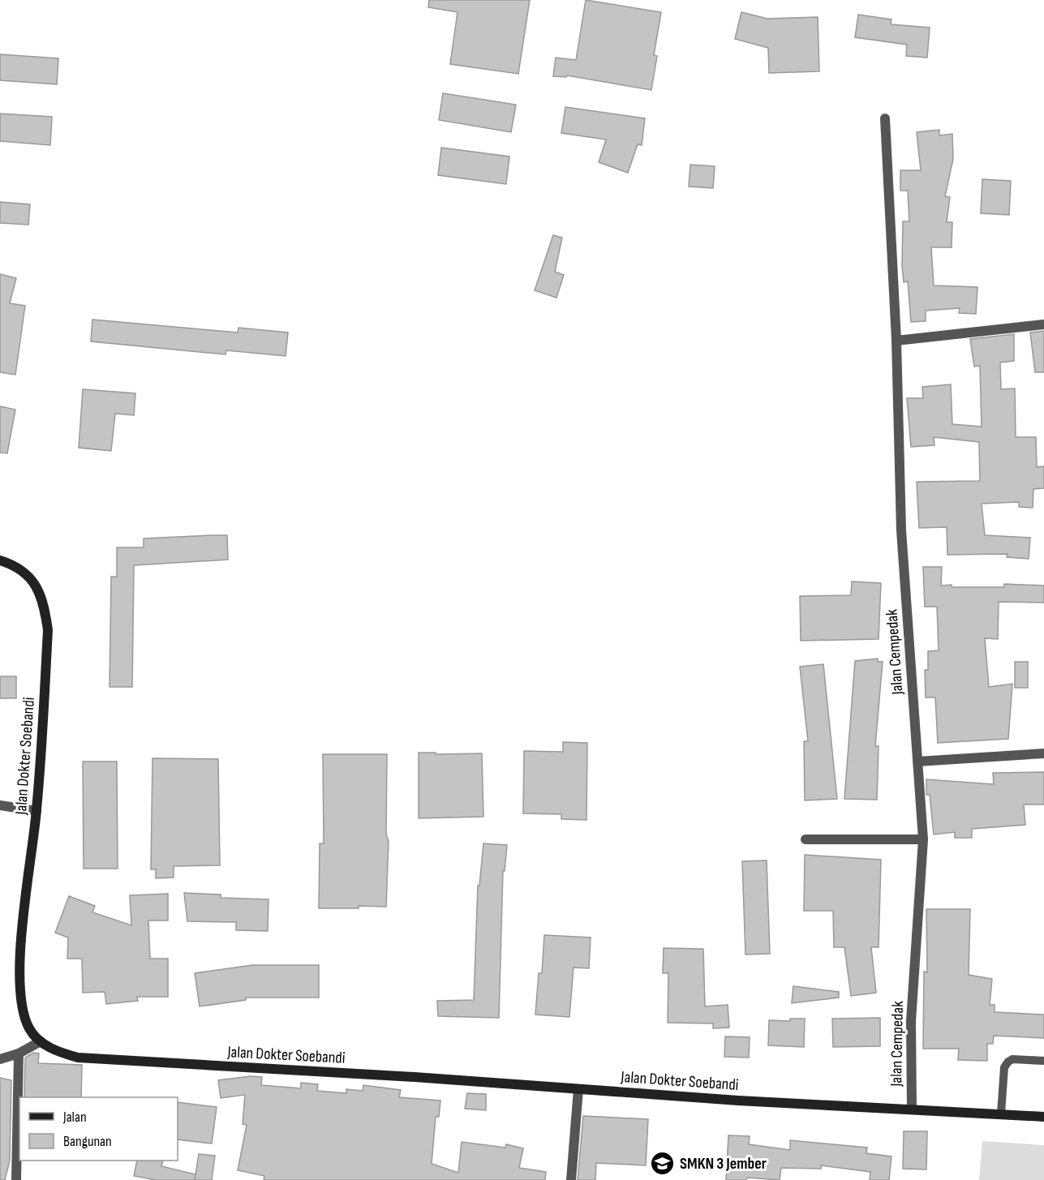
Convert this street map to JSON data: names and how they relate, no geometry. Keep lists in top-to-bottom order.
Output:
{
  "streets": {
    "main road": ["Jalan Dokter Soebandi"],
    "street": ["Jalan Cempedak"]
  },
  "crossings": [
    ["Jalan Cempedak", "Jalan Dokter Soebandi"]
  ],
  "places": {
    "school or university": ["SMKN 3 Jember"]
  },
  "legend": ["Jalan", "Bangunan"]
}
